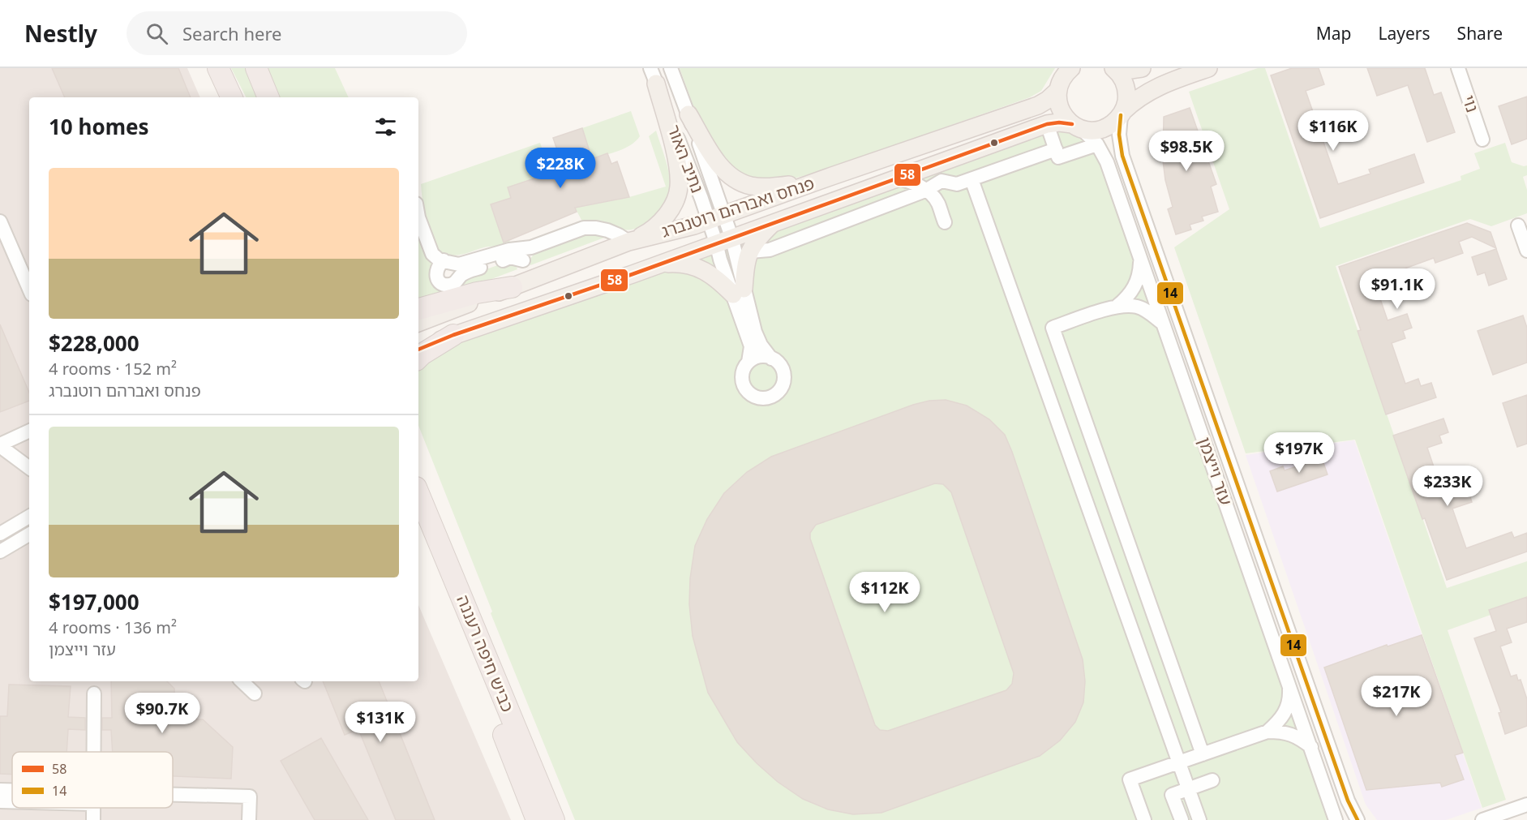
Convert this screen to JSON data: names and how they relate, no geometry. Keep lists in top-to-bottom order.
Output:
{
  "streets": {
    "highway": ["כביש חיפה רעננה"],
    "main road": ["פנחס ואברהם רוטנברג"],
    "street": ["נוי", "נתיב האור", "עזר וייצמן"]
  },
  "crossings": [
    ["נתיב האור", "פנחס ואברהם רוטנברג"],
    ["פנחס ואברהם רוטנברג", "עזר וייצמן"]
  ],
  "lines": ["transit line 14", "transit line 58"],
  "legend": ["58", "14"],
  "page": {
    "header": "Nestly",
    "search": "Search here",
    "nav": ["Map", "Layers", "Share"],
    "heading": "10 homes",
    "price": [
      "$116K",
      "$98.5K",
      "$228K",
      "$91.1K",
      "$197K",
      "$233K",
      "$112K",
      "$217K",
      "$90.7K",
      "$131K"
    ],
    "list": [
      {
        "name": "$228,000",
        "note": "4 rooms · 152 m² · פנחס ואברהם רוטנברג"
      },
      {
        "name": "$197,000",
        "note": "4 rooms · 136 m² · עזר וייצמן"
      }
    ]
  }
}
